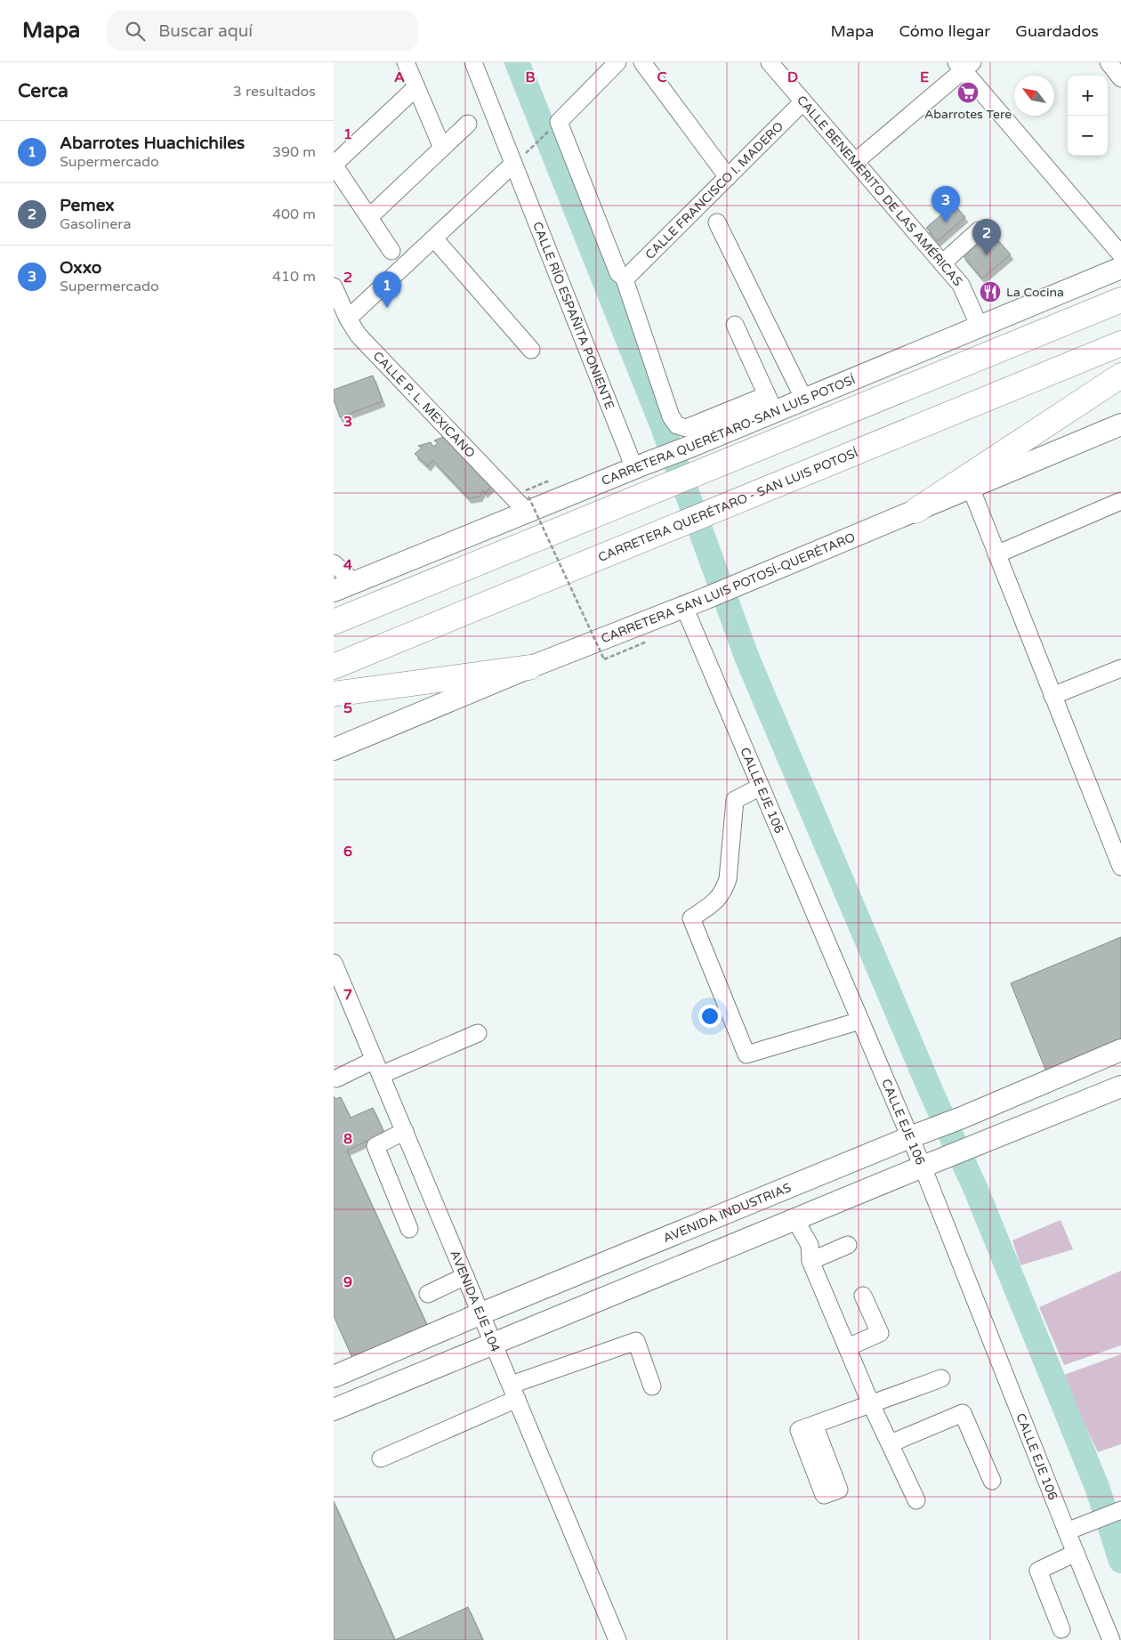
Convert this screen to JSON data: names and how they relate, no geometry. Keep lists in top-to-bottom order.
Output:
{
  "streets": {
    "highway": ["CARRETERA QUERÉTARO - SAN LUIS POTOSÍ"],
    "main road": ["CARRETERA QUERÉTARO-SAN LUIS POTOSÍ", "CARRETERA SAN LUIS POTOSÍ-QUERÉTARO", "AVENIDA INDUSTRIAS"],
    "street": [
      "CALLE FRANCISCO I. MADERO",
      "CALLE BENEMÉRITO DE LAS AMÉRICAS",
      "CALLE RÍO ESPAÑITA PONIENTE",
      "CALLE P. L. MEXICANO",
      "CALLE EJE 106",
      "AVENIDA EJE 104"
    ]
  },
  "crossings": [
    ["CALLE FRANCISCO I. MADERO", "CALLE BENEMÉRITO DE LAS AMÉRICAS"],
    ["CALLE BENEMÉRITO DE LAS AMÉRICAS", "CARRETERA QUERÉTARO-SAN LUIS POTOSÍ"],
    ["CALLE RÍO ESPAÑITA PONIENTE", "CARRETERA QUERÉTARO-SAN LUIS POTOSÍ"],
    ["CALLE P. L. MEXICANO", "CARRETERA QUERÉTARO-SAN LUIS POTOSÍ"],
    ["CARRETERA SAN LUIS POTOSÍ-QUERÉTARO", "CALLE EJE 106"],
    ["CALLE EJE 106", "AVENIDA INDUSTRIAS"],
    ["AVENIDA INDUSTRIAS", "AVENIDA EJE 104"]
  ],
  "places": {
    "supermarket": ["Abarrotes Tere"],
    "restaurant": ["La Cocina"]
  },
  "north": "top left",
  "page": {
    "header": "Mapa",
    "search": "Buscar aquí",
    "nav": ["Mapa", "Cómo llegar", "Guardados"],
    "heading": ["Cerca", "3 resultados"],
    "map_buttons": ["+", "−"],
    "list": [
      {
        "mark": "1",
        "name": "Abarrotes Huachichiles",
        "note": "Supermercado",
        "value": "390 m"
      },
      {
        "mark": "2",
        "name": "Pemex",
        "note": "Gasolinera",
        "value": "400 m"
      },
      {
        "mark": "3",
        "name": "Oxxo",
        "note": "Supermercado",
        "value": "410 m"
      }
    ],
    "pins": ["3", "2", "1"]
  },
  "grid": {
    "columns": [
      "A",
      "B",
      "C",
      "D",
      "E"
    ],
    "rows": [
      "1",
      "2",
      "3",
      "4",
      "5",
      "6",
      "7",
      "8",
      "9"
    ]
  }
}
